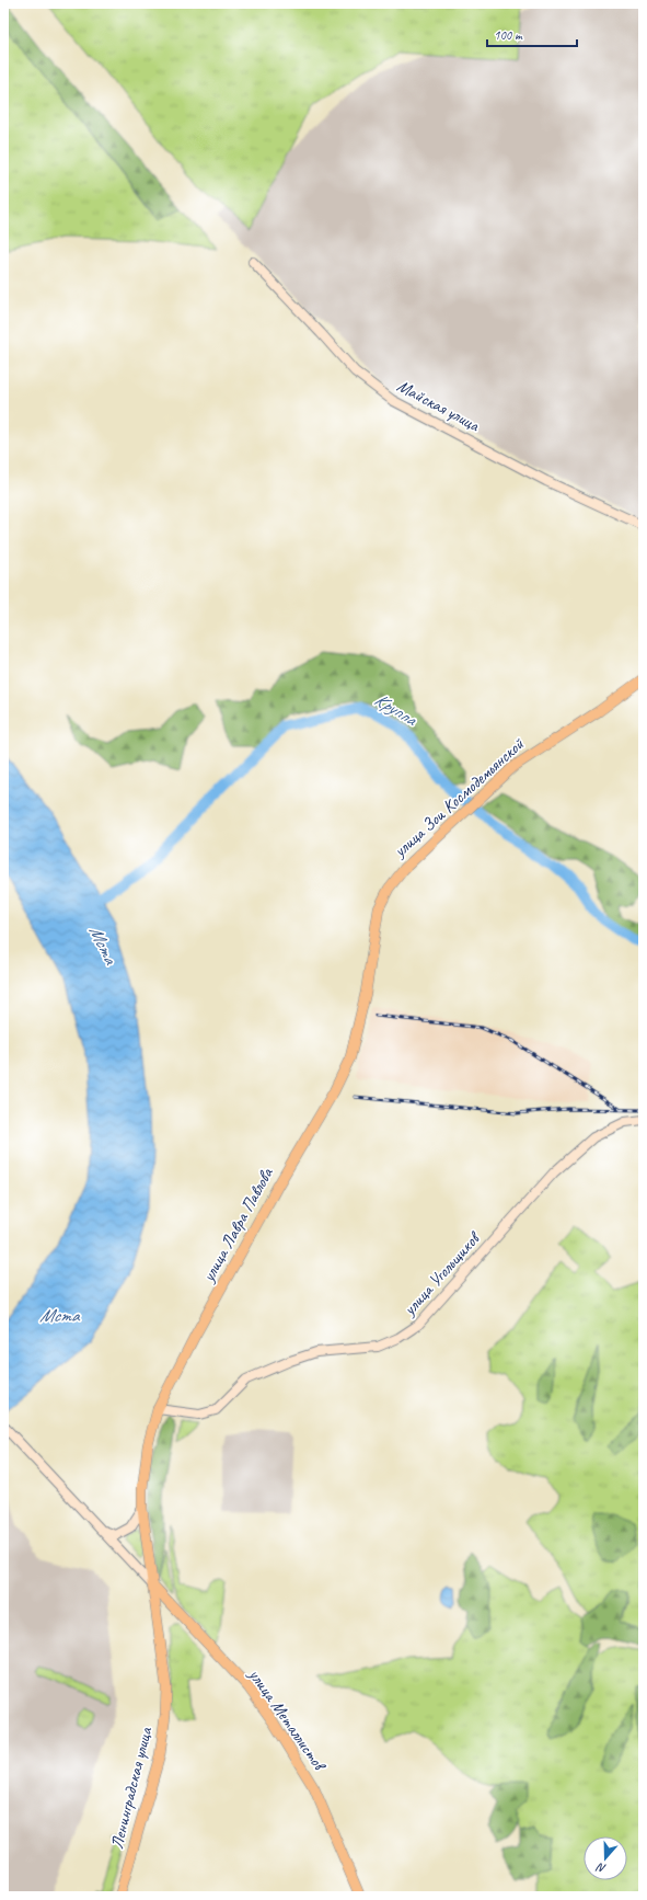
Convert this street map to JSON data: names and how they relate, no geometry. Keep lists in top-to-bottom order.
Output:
{
  "streets": {
    "main road": [
      "улица Зои Космодемьянской",
      "улица Лавра Павлова",
      "улица Металлистов",
      "Ленинградская улица"
    ],
    "street": ["Майская улица", "улица Угольщиков"]
  },
  "crossings": [
    ["улица Зои Космодемьянской", "улица Лавра Павлова"],
    ["улица Лавра Павлова", "улица Угольщиков"],
    ["улица Лавра Павлова", "улица Металлистов"],
    ["улица Лавра Павлова", "Ленинградская улица"],
    ["улица Металлистов", "Ленинградская улица"]
  ],
  "water": ["Круппа", "Мста"],
  "scale_bar": "100 m",
  "north": "bottom"
}
